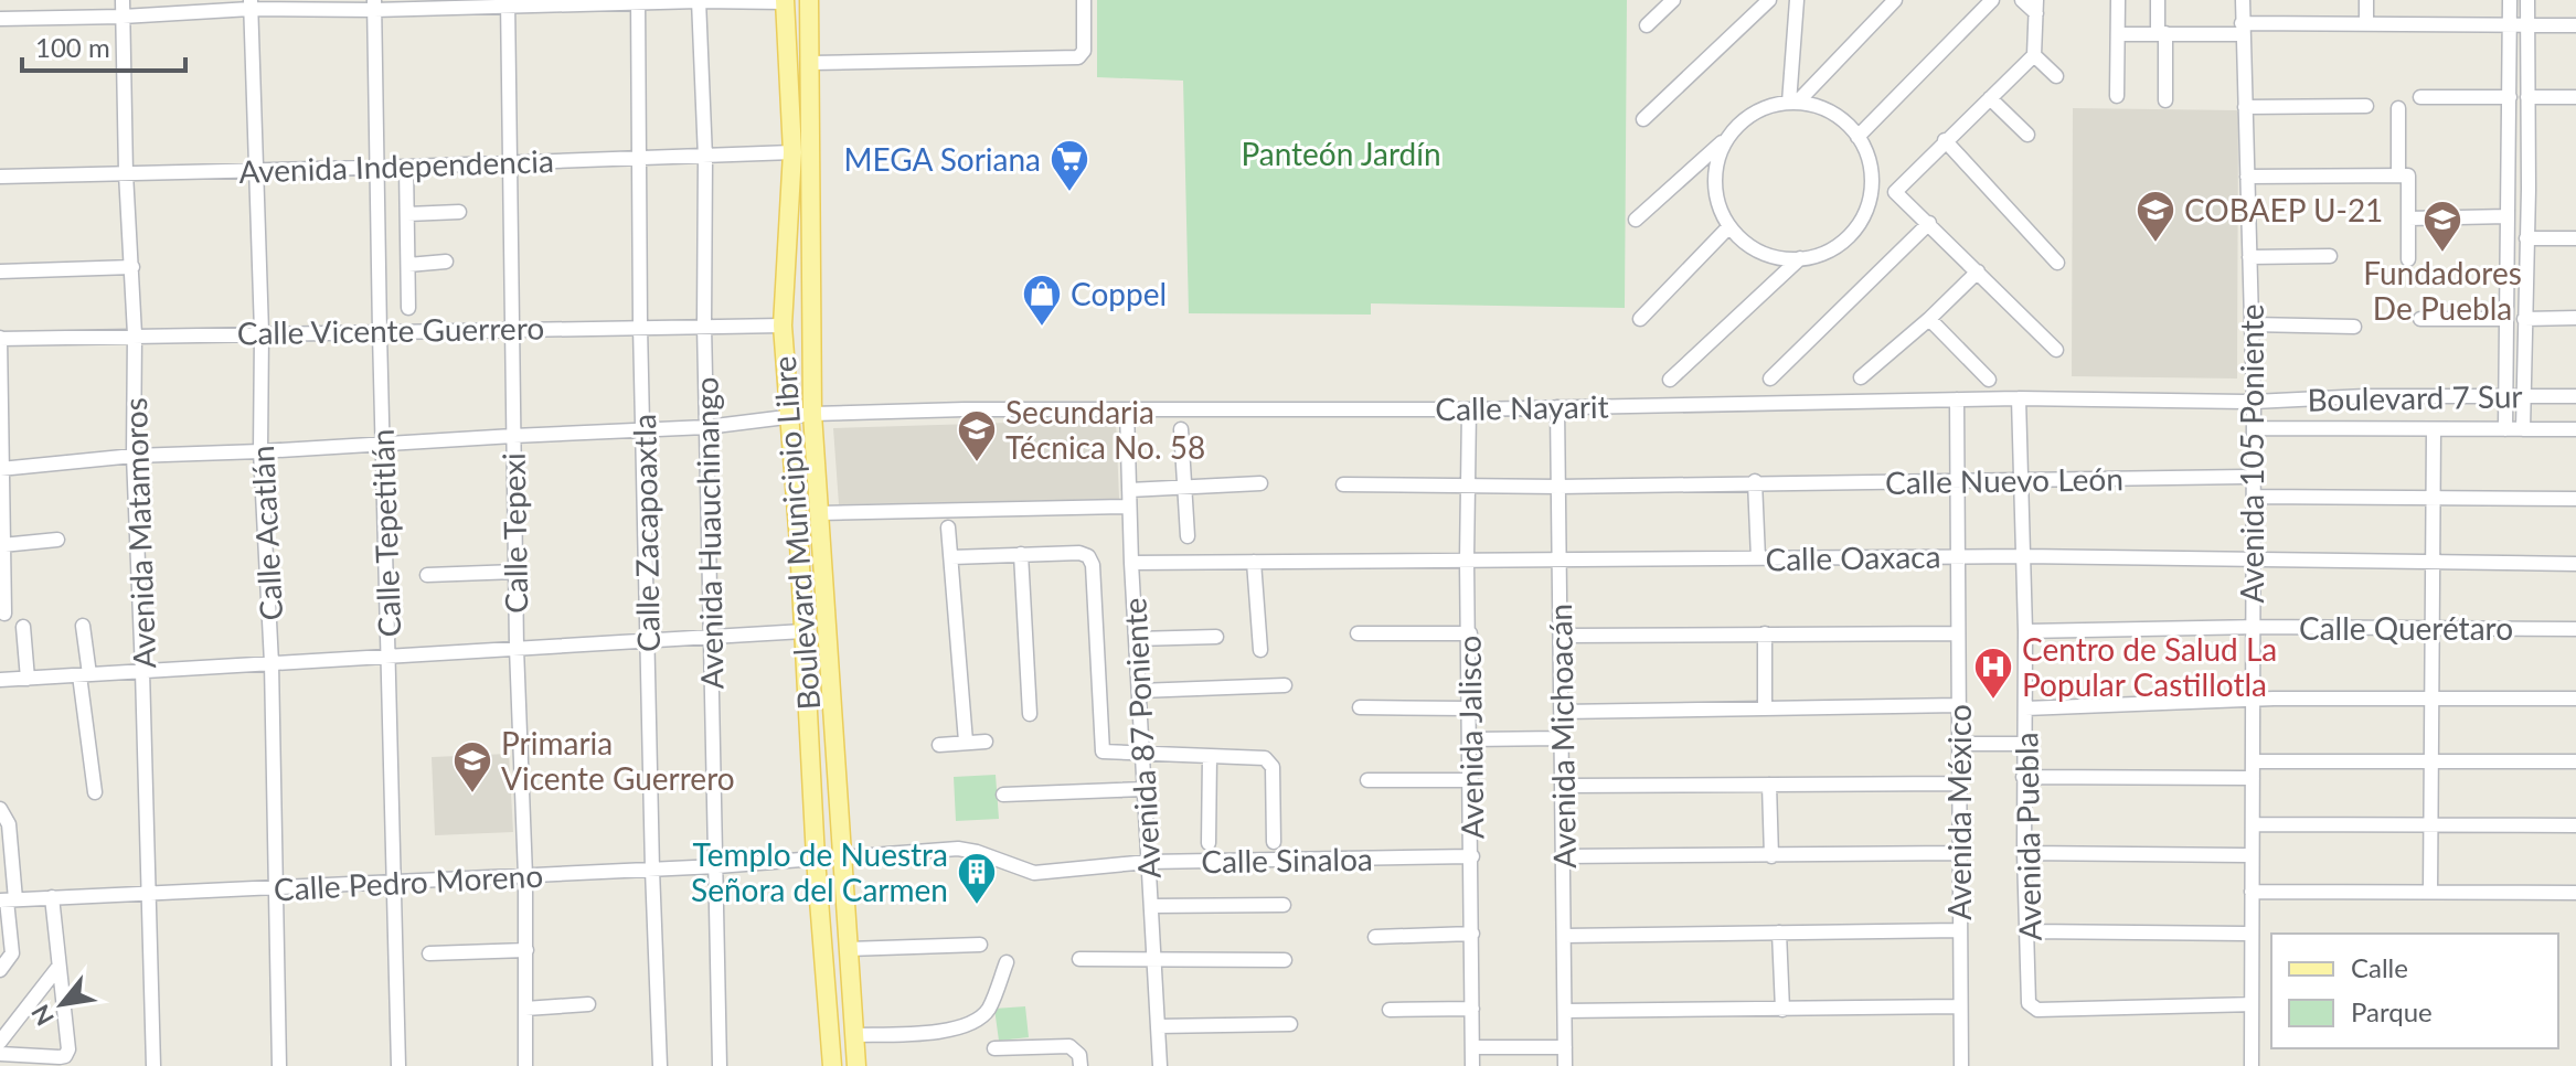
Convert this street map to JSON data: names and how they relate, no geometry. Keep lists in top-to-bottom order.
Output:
{
  "streets": {
    "main road": ["Boulevard Municipio Libre"],
    "street": [
      "Avenida Independencia",
      "Calle Vicente Guerrero",
      "Boulevard 7 Sur",
      "Calle Nayarit",
      "Avenida 105 Poniente",
      "Calle Nuevo León",
      "Avenida Matamoros",
      "Calle Acatlán",
      "Calle Tepetitlán",
      "Calle Tepexi",
      "Calle Zacapoaxtla",
      "Avenida Huauchinango",
      "Calle Oaxaca",
      "Calle Querétaro",
      "Avenida Michoacán",
      "Avenida Jalisco",
      "Avenida 87 Poniente",
      "Avenida México",
      "Avenida Puebla",
      "Calle Sinaloa",
      "Calle Pedro Moreno"
    ]
  },
  "crossings": [
    ["Avenida Independencia", "Avenida Matamoros"],
    ["Avenida Independencia", "Calle Acatlán"],
    ["Avenida Independencia", "Calle Tepetitlán"],
    ["Avenida Independencia", "Calle Tepexi"],
    ["Avenida Independencia", "Calle Zacapoaxtla"],
    ["Avenida Independencia", "Avenida Huauchinango"],
    ["Avenida Independencia", "Boulevard Municipio Libre"],
    ["Calle Vicente Guerrero", "Avenida Matamoros"],
    ["Calle Vicente Guerrero", "Calle Acatlán"],
    ["Calle Vicente Guerrero", "Calle Tepetitlán"],
    ["Calle Vicente Guerrero", "Calle Tepexi"],
    ["Calle Vicente Guerrero", "Calle Zacapoaxtla"],
    ["Calle Vicente Guerrero", "Avenida Huauchinango"],
    ["Calle Vicente Guerrero", "Boulevard Municipio Libre"],
    ["Boulevard 7 Sur", "Calle Nayarit"],
    ["Boulevard 7 Sur", "Avenida 105 Poniente"],
    ["Calle Nayarit", "Avenida 105 Poniente"],
    ["Calle Nayarit", "Avenida Matamoros"],
    ["Calle Nayarit", "Calle Acatlán"],
    ["Calle Nayarit", "Calle Tepetitlán"],
    ["Calle Nayarit", "Calle Tepexi"],
    ["Calle Nayarit", "Calle Zacapoaxtla"],
    ["Calle Nayarit", "Avenida Huauchinango"],
    ["Calle Nayarit", "Boulevard Municipio Libre"],
    ["Calle Nayarit", "Avenida Michoacán"],
    ["Calle Nayarit", "Avenida Jalisco"],
    ["Calle Nayarit", "Avenida 87 Poniente"],
    ["Calle Nayarit", "Avenida México"],
    ["Calle Nayarit", "Avenida Puebla"],
    ["Avenida 105 Poniente", "Calle Nuevo León"],
    ["Avenida 105 Poniente", "Calle Oaxaca"],
    ["Avenida 105 Poniente", "Calle Querétaro"],
    ["Avenida 105 Poniente", "Avenida Puebla"],
    ["Calle Nuevo León", "Avenida Michoacán"],
    ["Calle Nuevo León", "Avenida Jalisco"],
    ["Calle Nuevo León", "Avenida México"],
    ["Calle Nuevo León", "Avenida Puebla"],
    ["Avenida Matamoros", "Calle Pedro Moreno"],
    ["Calle Acatlán", "Calle Pedro Moreno"],
    ["Calle Tepetitlán", "Calle Pedro Moreno"],
    ["Calle Tepexi", "Calle Pedro Moreno"],
    ["Calle Zacapoaxtla", "Calle Pedro Moreno"],
    ["Avenida Huauchinango", "Calle Pedro Moreno"],
    ["Boulevard Municipio Libre", "Calle Sinaloa"],
    ["Boulevard Municipio Libre", "Calle Pedro Moreno"],
    ["Calle Oaxaca", "Avenida Michoacán"],
    ["Calle Oaxaca", "Avenida Jalisco"],
    ["Calle Oaxaca", "Avenida 87 Poniente"],
    ["Calle Oaxaca", "Avenida México"],
    ["Calle Oaxaca", "Avenida Puebla"],
    ["Calle Querétaro", "Avenida Puebla"],
    ["Avenida Jalisco", "Calle Sinaloa"],
    ["Avenida 87 Poniente", "Calle Sinaloa"]
  ],
  "parks": ["Panteón Jardín"],
  "places": {
    "supermarket": ["MEGA Soriana"],
    "school or university": [
      "COBAEP U-21",
      "Fundadores De Puebla",
      "Secundaria Técnica No. 58",
      "Primaria Vicente Guerrero"
    ],
    "shop": ["Coppel"],
    "hospital": ["Centro de Salud La Popular Castillotla"],
    "building": ["Templo de Nuestra Señora del Carmen"]
  },
  "legend": ["Calle", "Parque"],
  "scale_bar": "100 m",
  "north": "bottom left"
}
